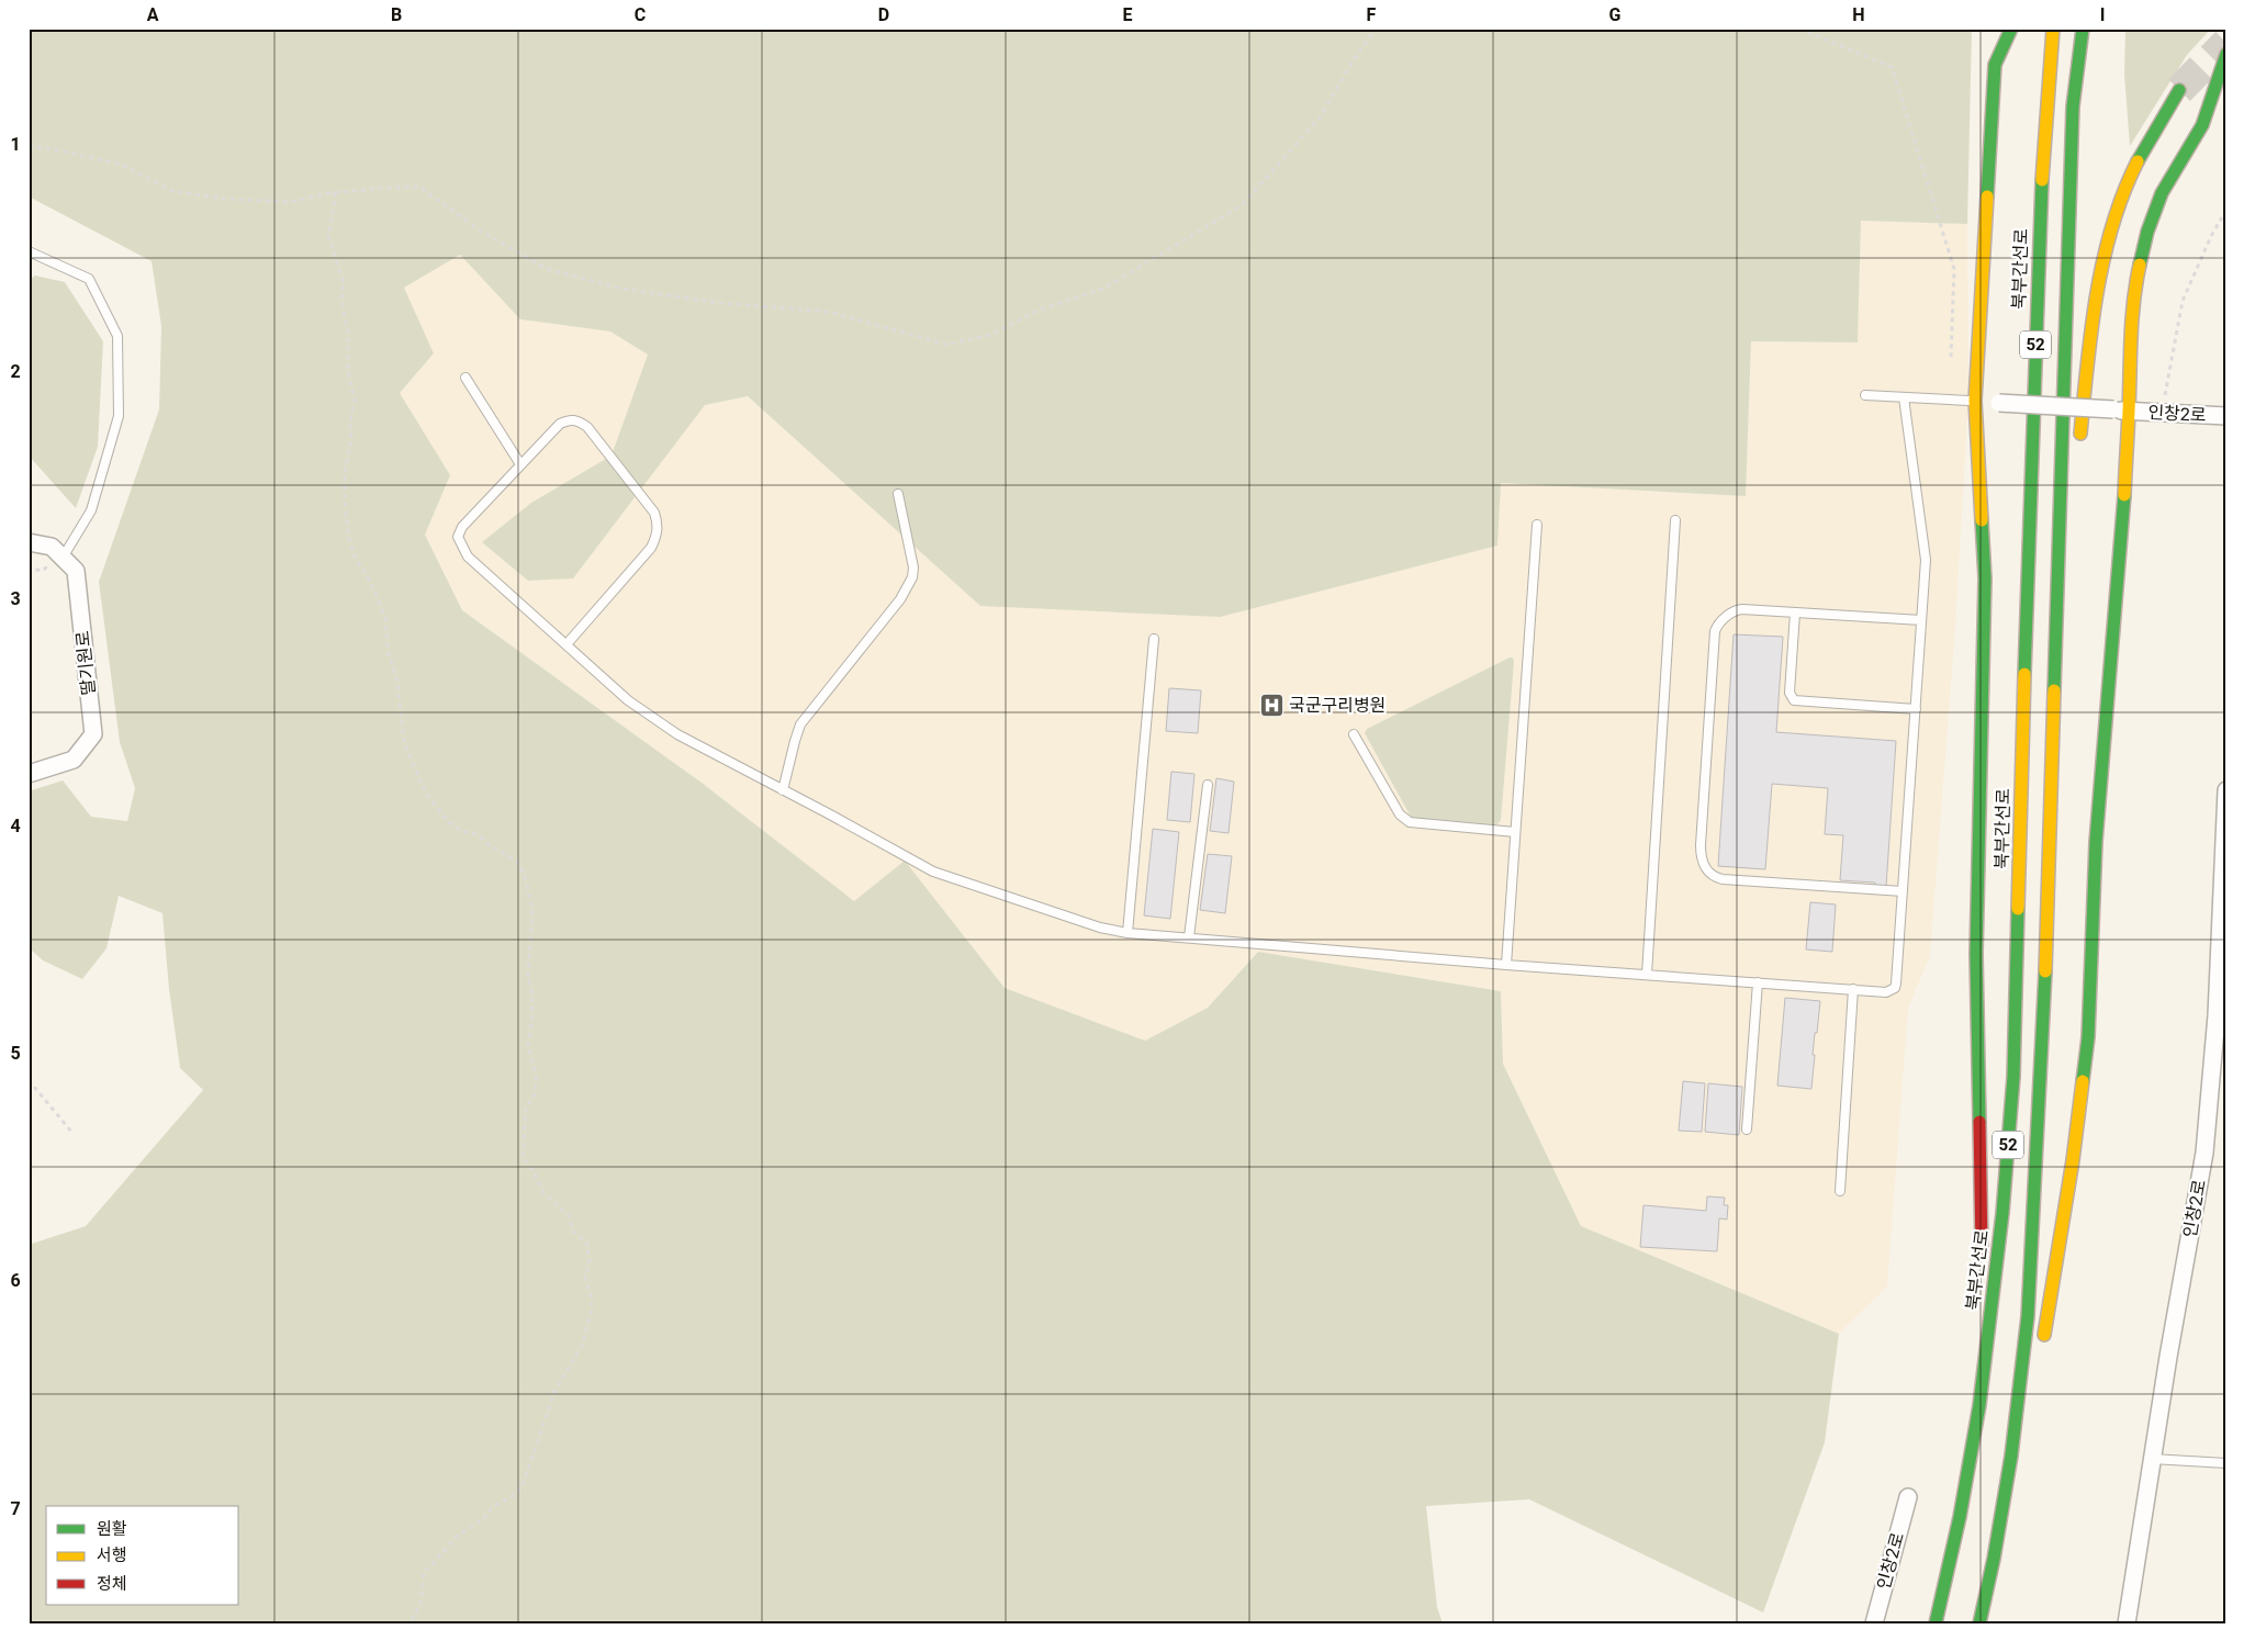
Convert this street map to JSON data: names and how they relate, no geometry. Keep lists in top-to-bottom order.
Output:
{
  "streets": {
    "highway": ["북부간선로", "52"],
    "street": ["인창2로", "딸기원로"]
  },
  "places": {
    "hospital": ["국군구리병원"]
  },
  "legend": ["원활", "서행", "정체"],
  "grid": {
    "columns": [
      "A",
      "B",
      "C",
      "D",
      "E",
      "F",
      "G",
      "H",
      "I"
    ],
    "rows": [
      "1",
      "2",
      "3",
      "4",
      "5",
      "6",
      "7"
    ]
  }
}
